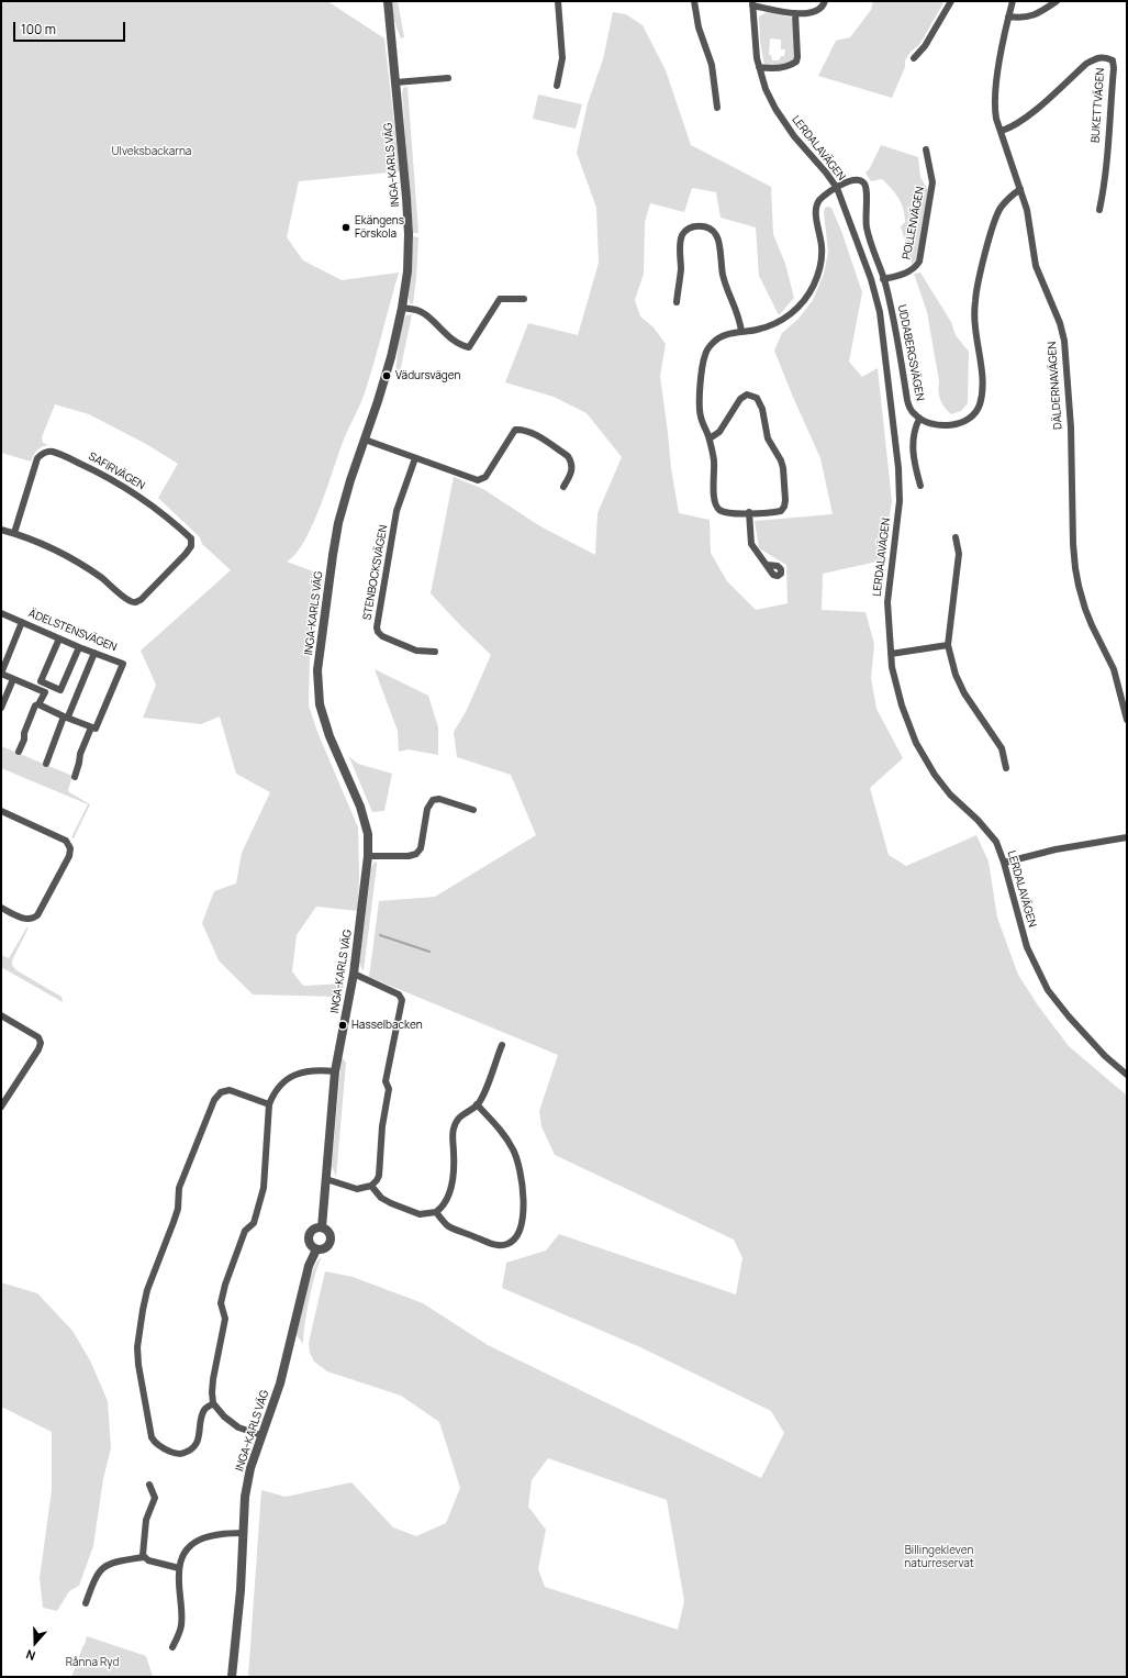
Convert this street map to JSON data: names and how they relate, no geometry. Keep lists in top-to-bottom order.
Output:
{
  "streets": {
    "street": [
      "BUKETTVÄGEN",
      "LERDALAVÄGEN",
      "INGA-KARLS VÄG",
      "POLLENVÄGEN",
      "UDDABERGSVÄGEN",
      "DÄLDERNAVÄGEN",
      "SAFIRVÄGEN",
      "STENBOCKSVÄGEN",
      "ÄDELSTENSVÄGEN"
    ]
  },
  "crossings": [
    ["BUKETTVÄGEN", "DÄLDERNAVÄGEN"],
    ["LERDALAVÄGEN", "UDDABERGSVÄGEN"],
    ["POLLENVÄGEN", "UDDABERGSVÄGEN"]
  ],
  "parks": ["Ulveksbackarna", "Billingekleven naturreservat", "Rånna Ryd"],
  "places": ["Ekängens Förskola", "Vädursvägen", "Hasselbacken"],
  "scale_bar": "100 m",
  "north": "bottom"
}
